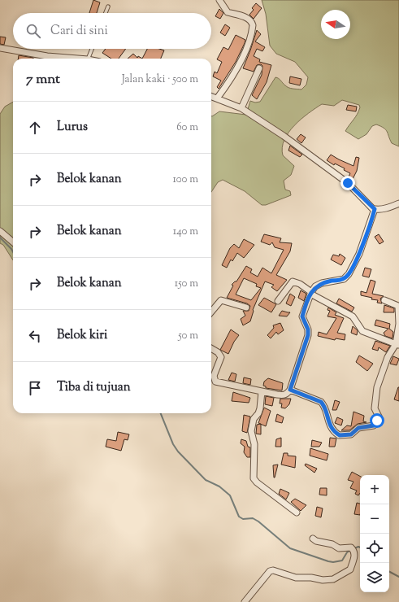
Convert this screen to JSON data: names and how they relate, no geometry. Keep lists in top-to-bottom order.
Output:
{
  "north": "left",
  "page": {
    "search": "Cari di sini",
    "heading": ["7 mnt", "Jalan kaki · 500 m"],
    "list": [
      ["Lurus", "60 m"],
      ["Belok kanan", "100 m"],
      ["Belok kanan", "140 m"],
      ["Belok kanan", "150 m"],
      ["Belok kiri", "50 m"],
      "Tiba di tujuan"
    ],
    "map_buttons": ["+", "−"]
  }
}
